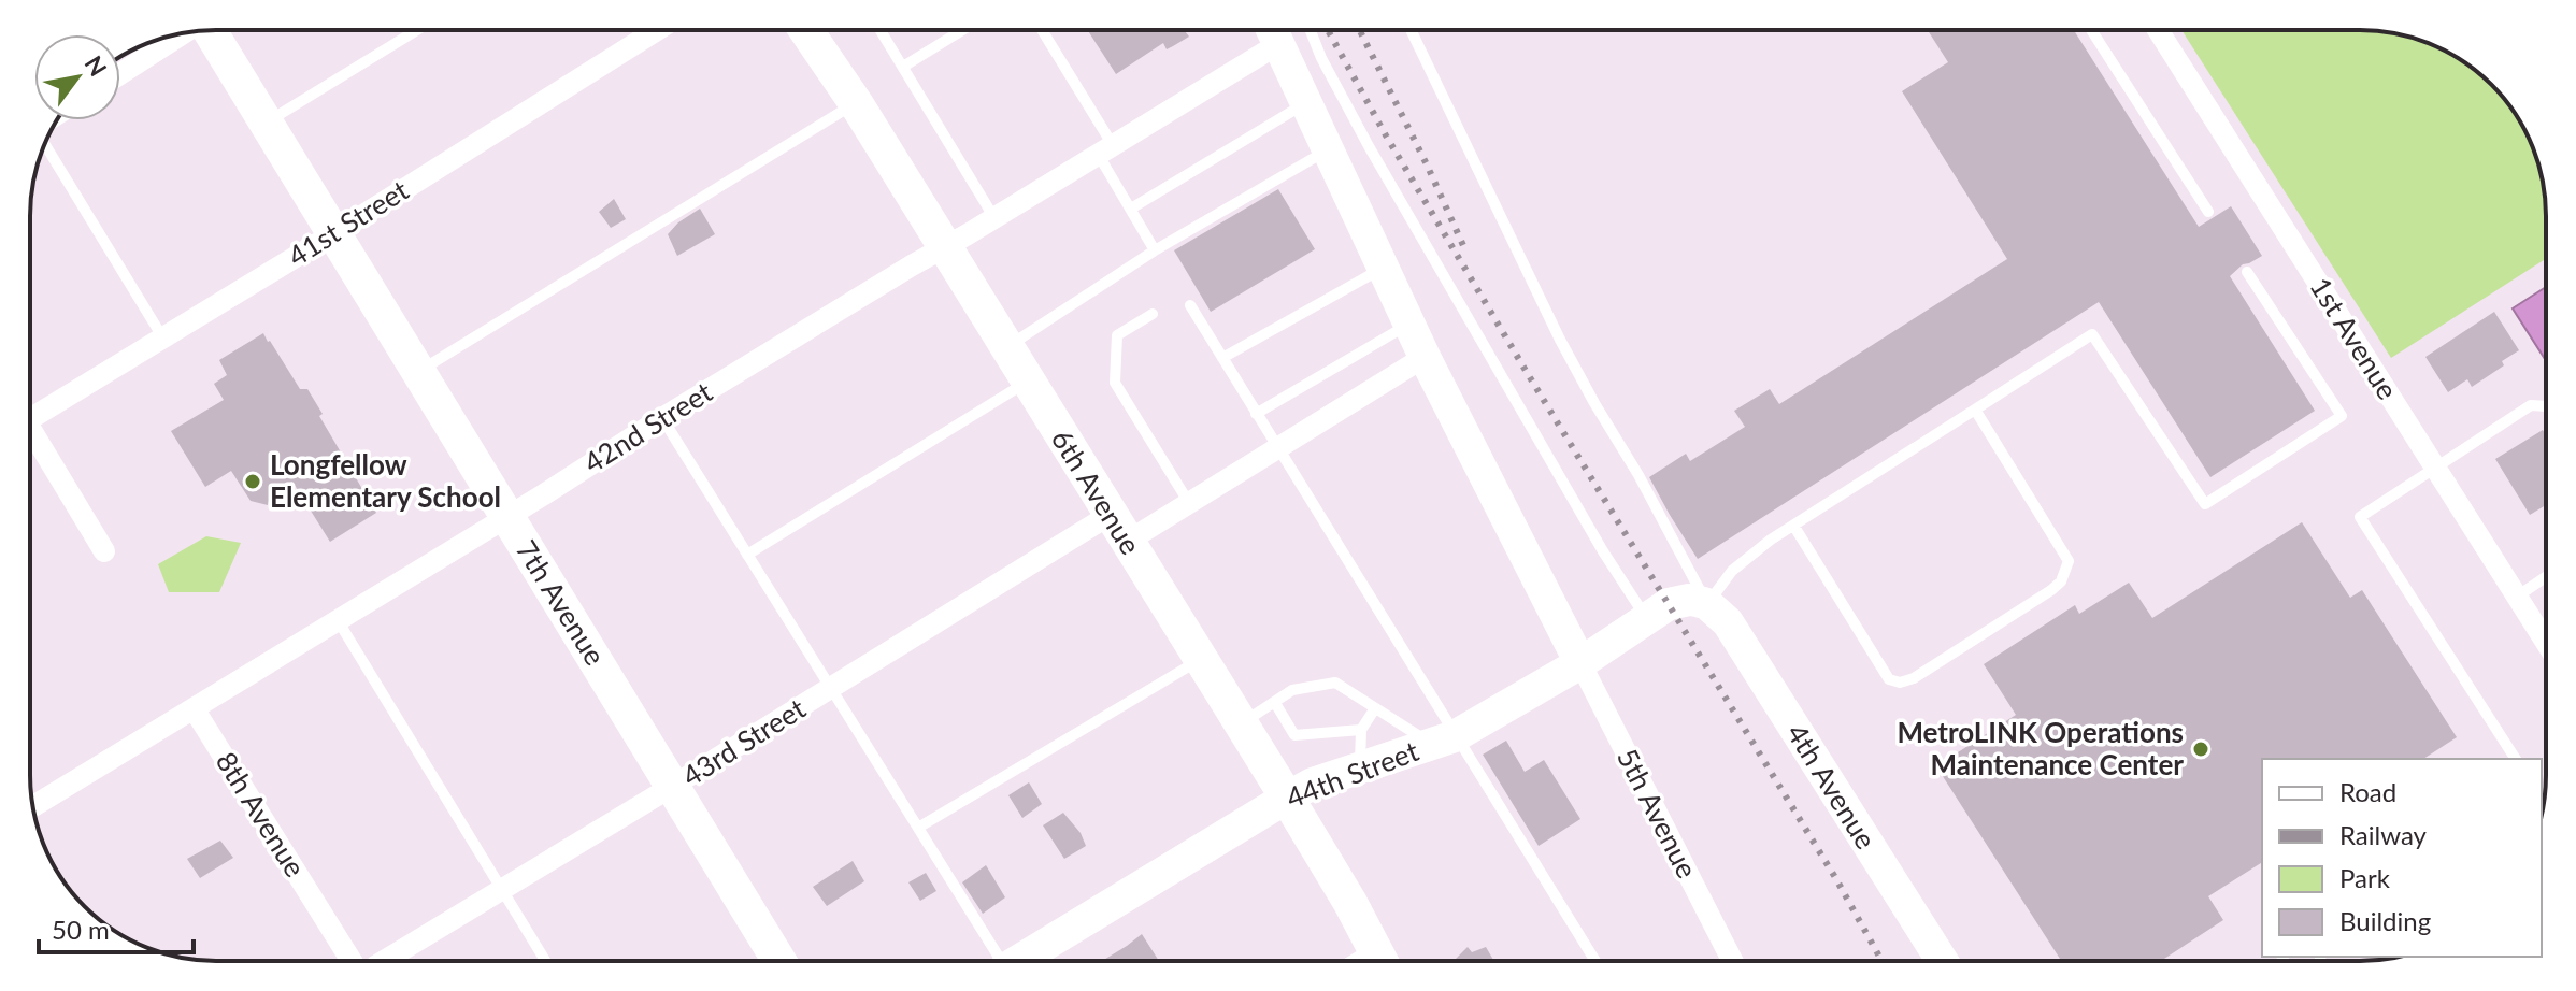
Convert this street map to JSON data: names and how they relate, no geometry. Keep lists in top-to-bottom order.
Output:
{
  "streets": {
    "main road": ["6th Avenue", "7th Avenue"],
    "street": [
      "41st Street",
      "1st Avenue",
      "42nd Street",
      "43rd Street",
      "44th Street",
      "4th Avenue",
      "5th Avenue",
      "8th Avenue"
    ]
  },
  "crossings": [
    ["41st Street", "7th Avenue"],
    ["42nd Street", "6th Avenue"],
    ["42nd Street", "7th Avenue"],
    ["42nd Street", "8th Avenue"],
    ["6th Avenue", "43rd Street"],
    ["6th Avenue", "44th Street"],
    ["7th Avenue", "43rd Street"],
    ["44th Street", "4th Avenue"],
    ["44th Street", "5th Avenue"]
  ],
  "places": ["Longfellow Elementary School", "MetroLINK Operations Maintenance Center"],
  "legend": [
    "Road",
    "Railway",
    "Park",
    "Building"
  ],
  "scale_bar": "50 m",
  "north": "top right"
}
